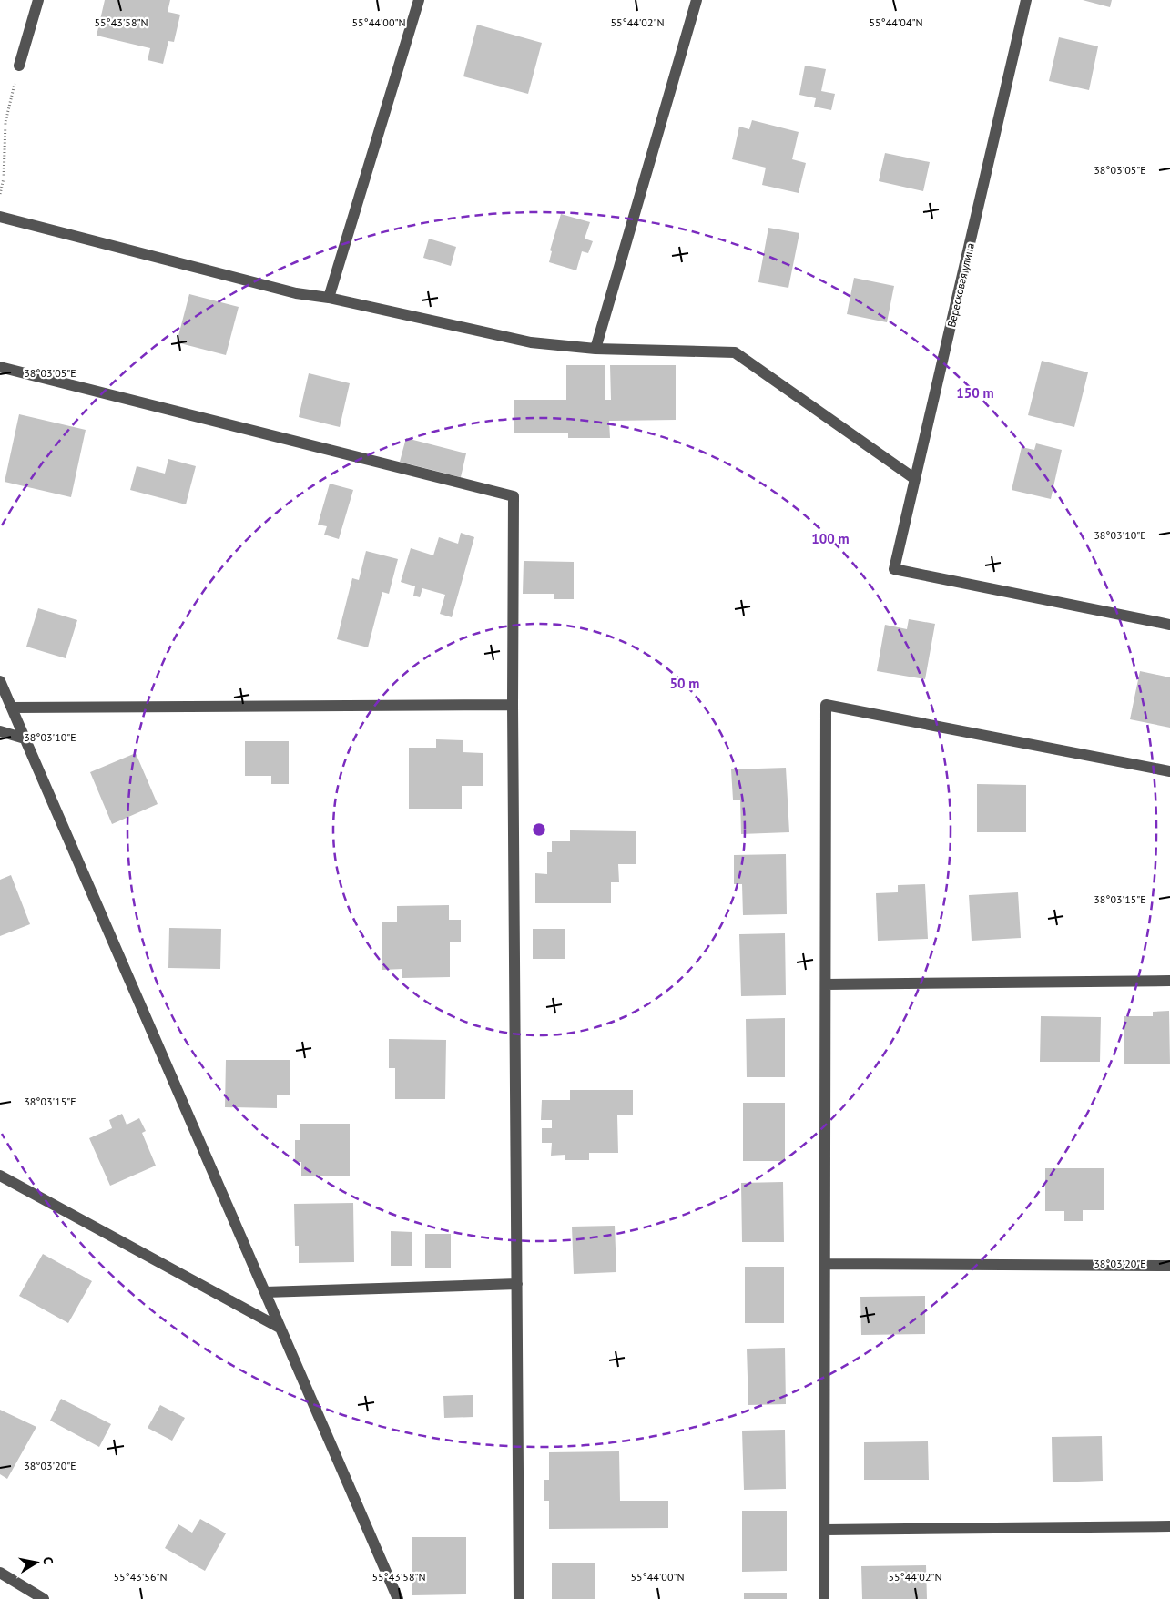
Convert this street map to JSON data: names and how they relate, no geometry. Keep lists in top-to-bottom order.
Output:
{
  "streets": {
    "street": ["Вересковая улица"]
  },
  "north": "right",
  "coordinates": [
    "55°44'04\"N",
    "55°43'58\"N",
    "55°44'00\"N",
    "55°44'02\"N",
    "38°03'05\"E",
    "38°03'10\"E",
    "38°03'15\"E",
    "38°03'20\"E",
    "55°43'56\"N"
  ],
  "rings": ["150 m", "100 m", "50 m"]
}
